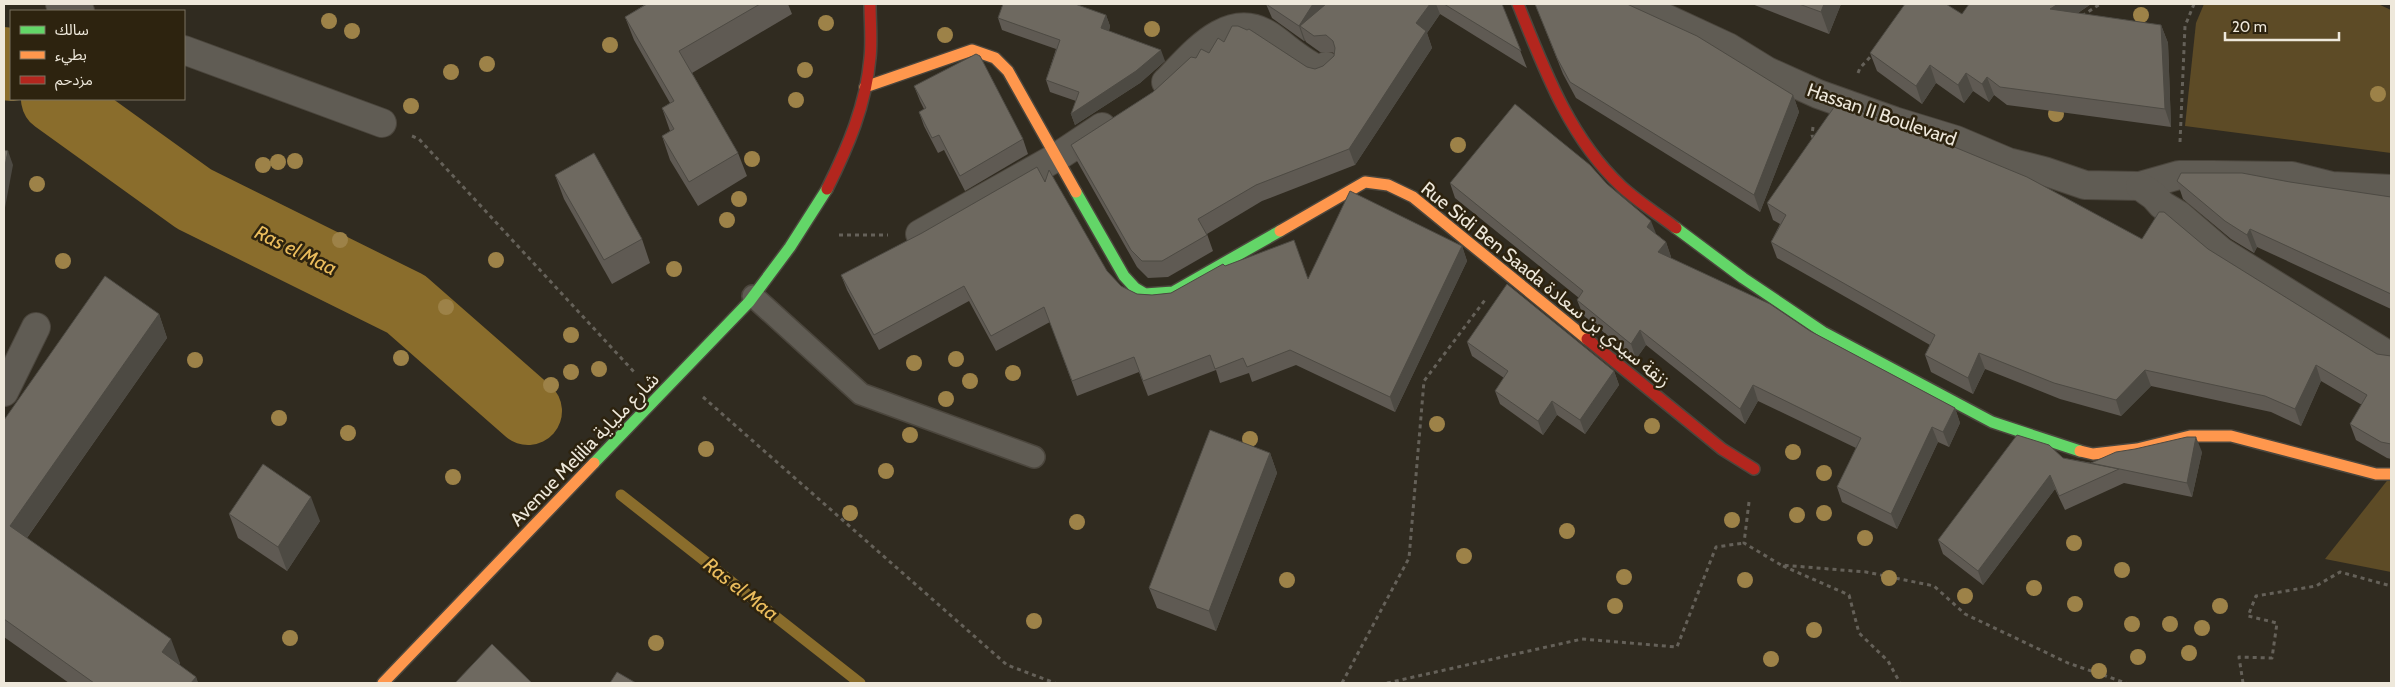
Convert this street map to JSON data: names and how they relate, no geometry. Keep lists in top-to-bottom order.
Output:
{
  "streets": {
    "street": ["Hassan II Boulevard", "Rue Sidi Ben Saada زنقة سيدي بن سعادة", "Avenue Melilia شارع ملياية"]
  },
  "crossings": [
    ["Rue Sidi Ben Saada زنقة سيدي بن سعادة", "Avenue Melilia شارع ملياية"]
  ],
  "water": ["Ras el Maa"],
  "legend": ["سالك", "بطيء", "مزدحم"],
  "scale_bar": "20 m"
}
